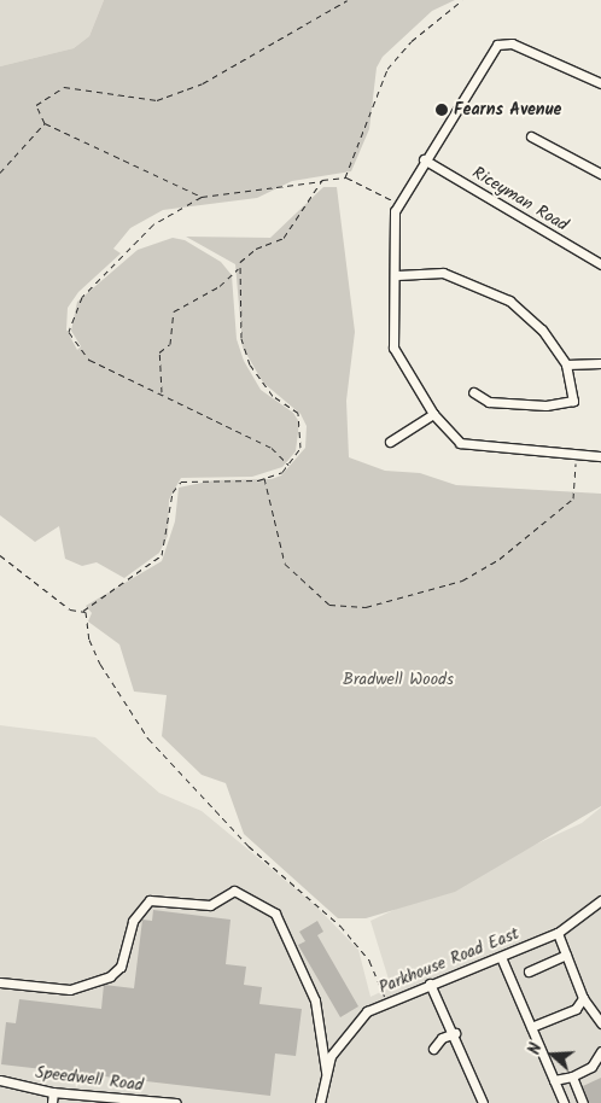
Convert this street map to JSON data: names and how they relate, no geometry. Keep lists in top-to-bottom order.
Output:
{
  "streets": {
    "street": ["Riceyman Road", "Parkhouse Road East", "Speedwell Road"]
  },
  "parks": ["Bradwell Woods"],
  "places": ["Fearns Avenue"],
  "north": "left"
}
